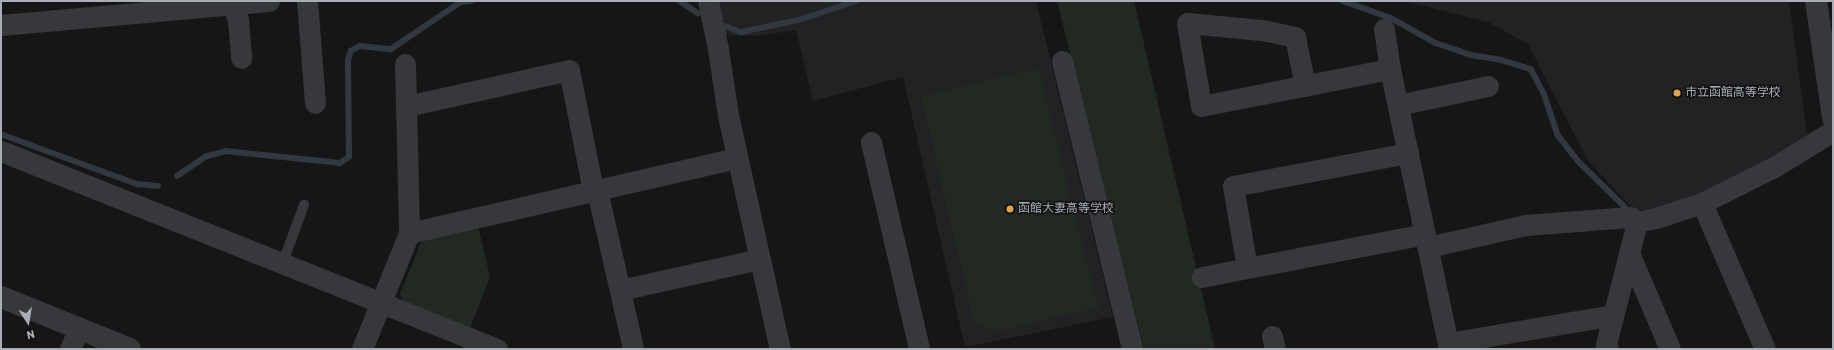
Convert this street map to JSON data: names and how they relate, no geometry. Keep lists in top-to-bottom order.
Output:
{
  "places": ["市立函館高等学校", "函館大妻高等学校"],
  "north": "bottom"
}
